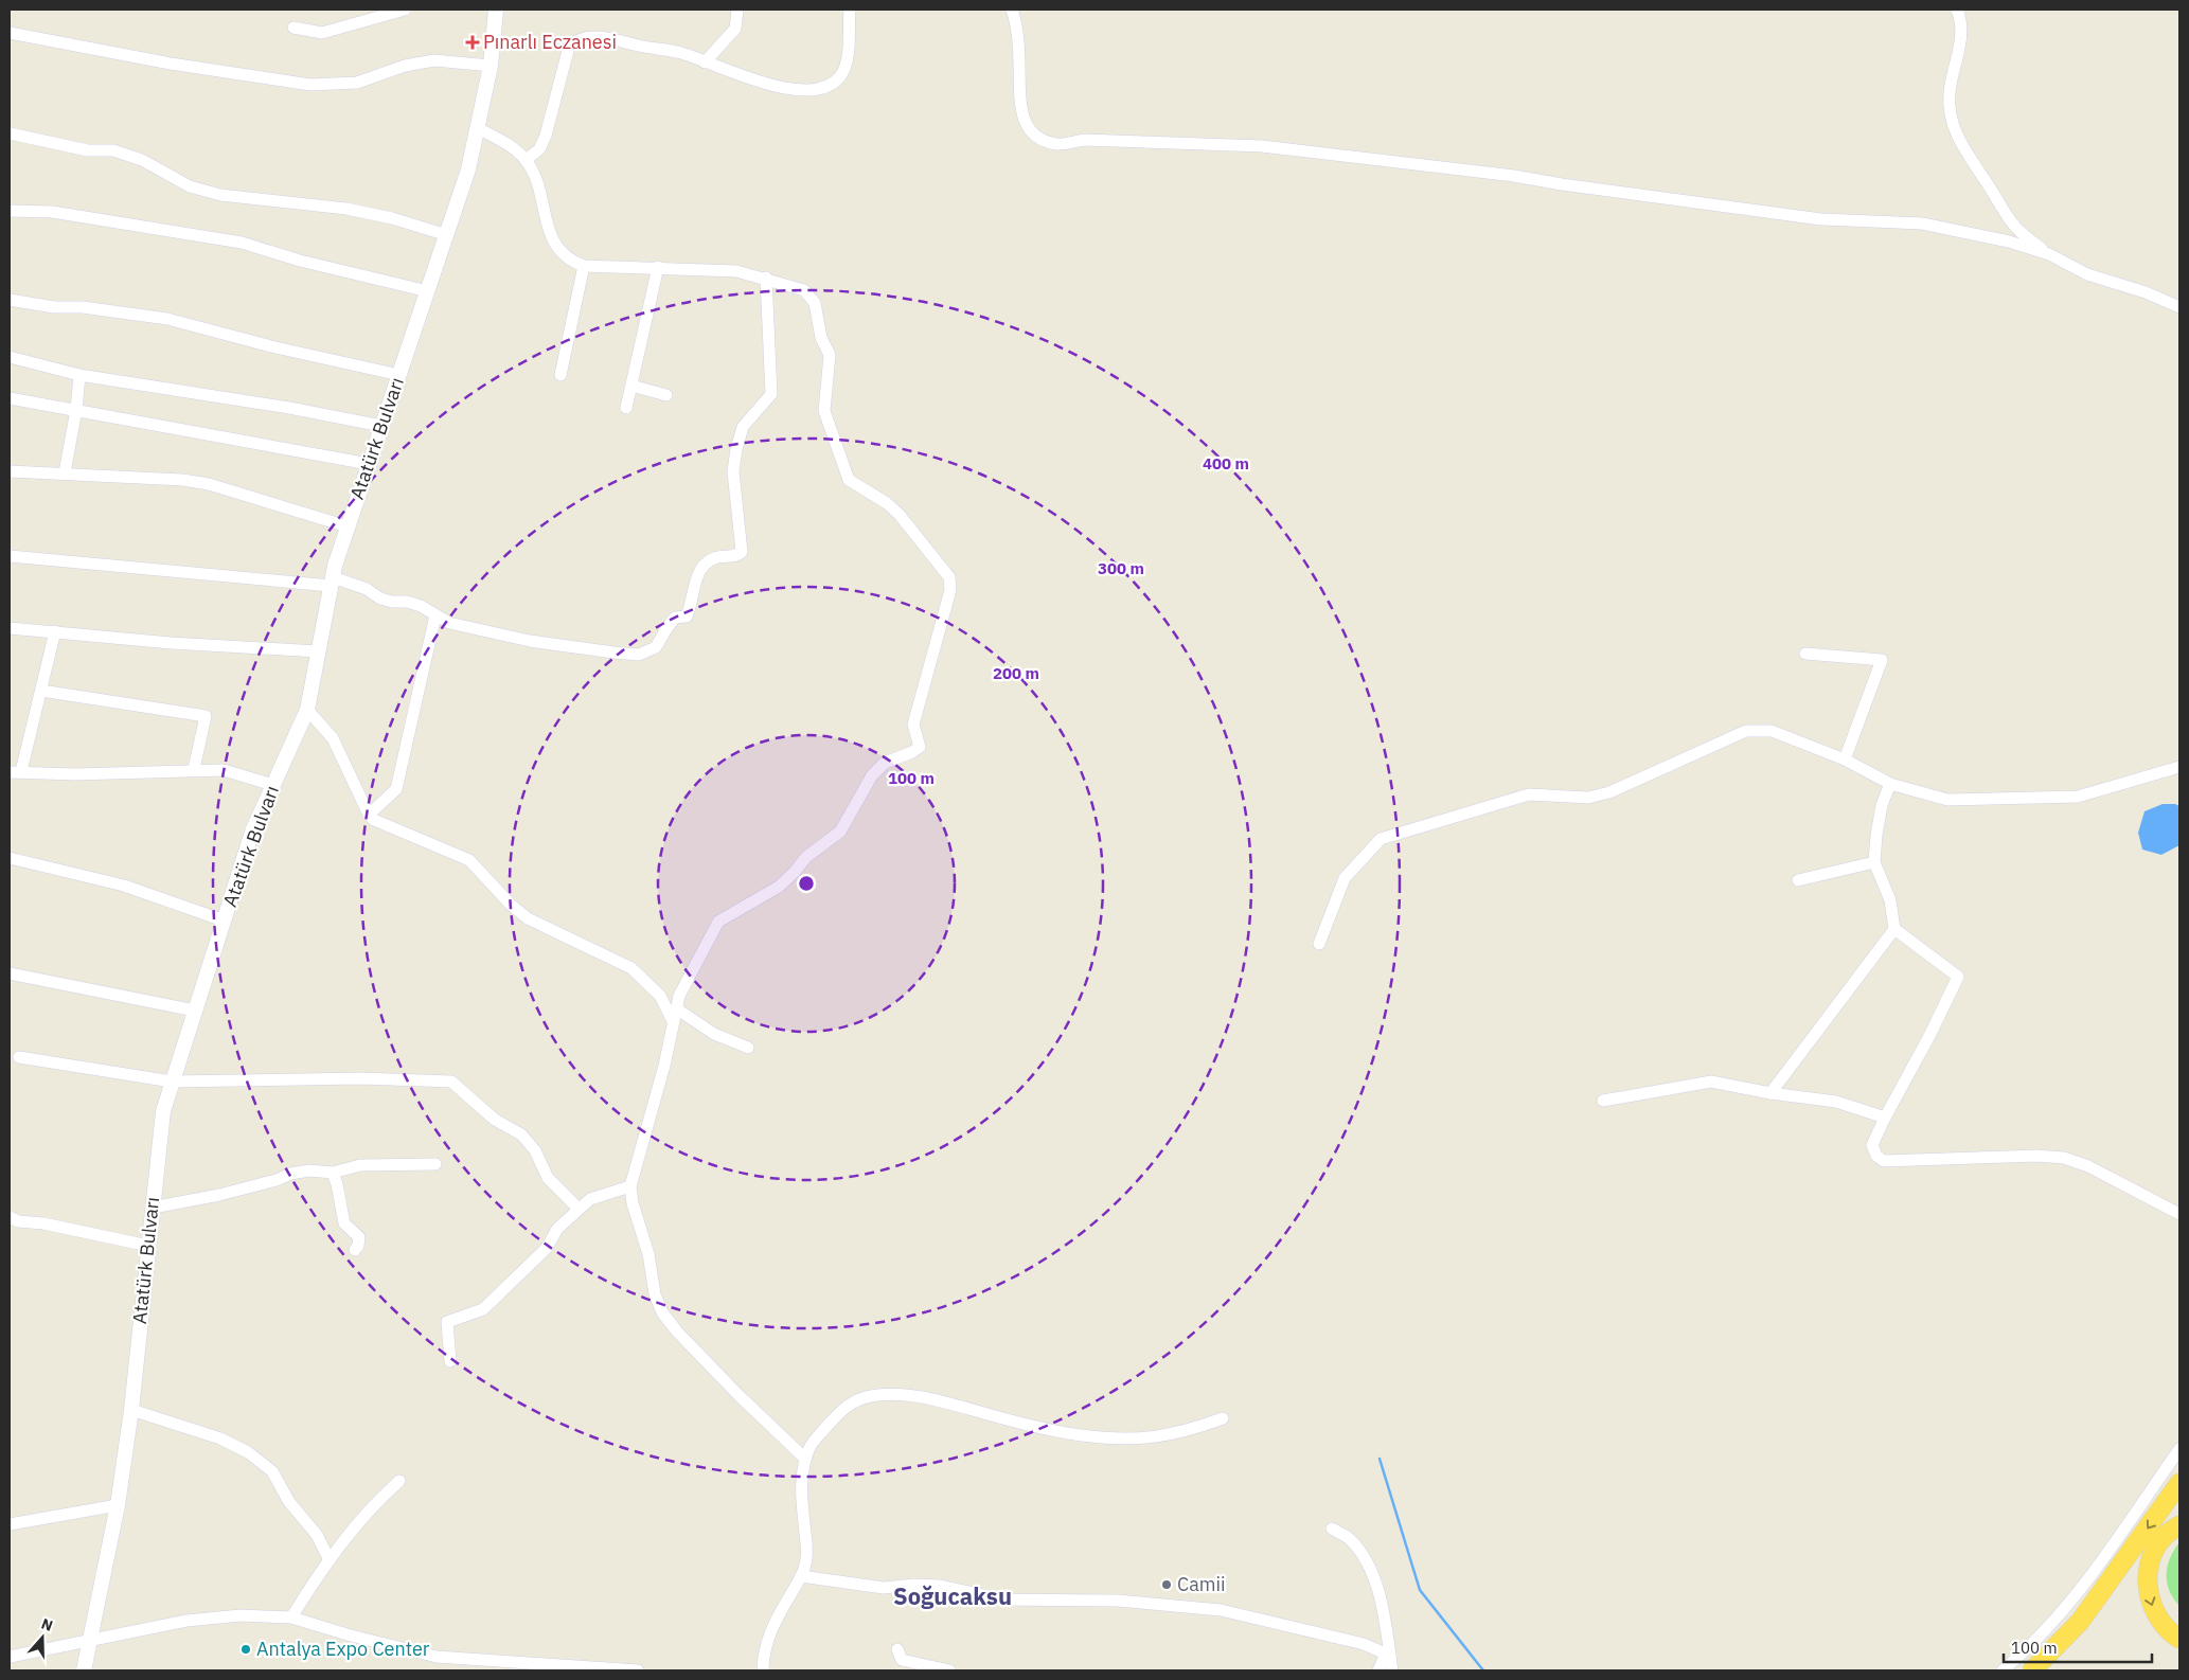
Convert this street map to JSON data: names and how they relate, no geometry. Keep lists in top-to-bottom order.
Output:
{
  "streets": {
    "street": ["Atatürk Bulvarı"]
  },
  "districts": ["Soğucaksu"],
  "places": {
    "health": ["Pınarlı Eczanesi"],
    "other": ["Camii", "Antalya Expo Center"]
  },
  "scale_bar": "100 m",
  "north": "top",
  "rings": [
    "400 m",
    "300 m",
    "200 m",
    "100 m"
  ]
}
